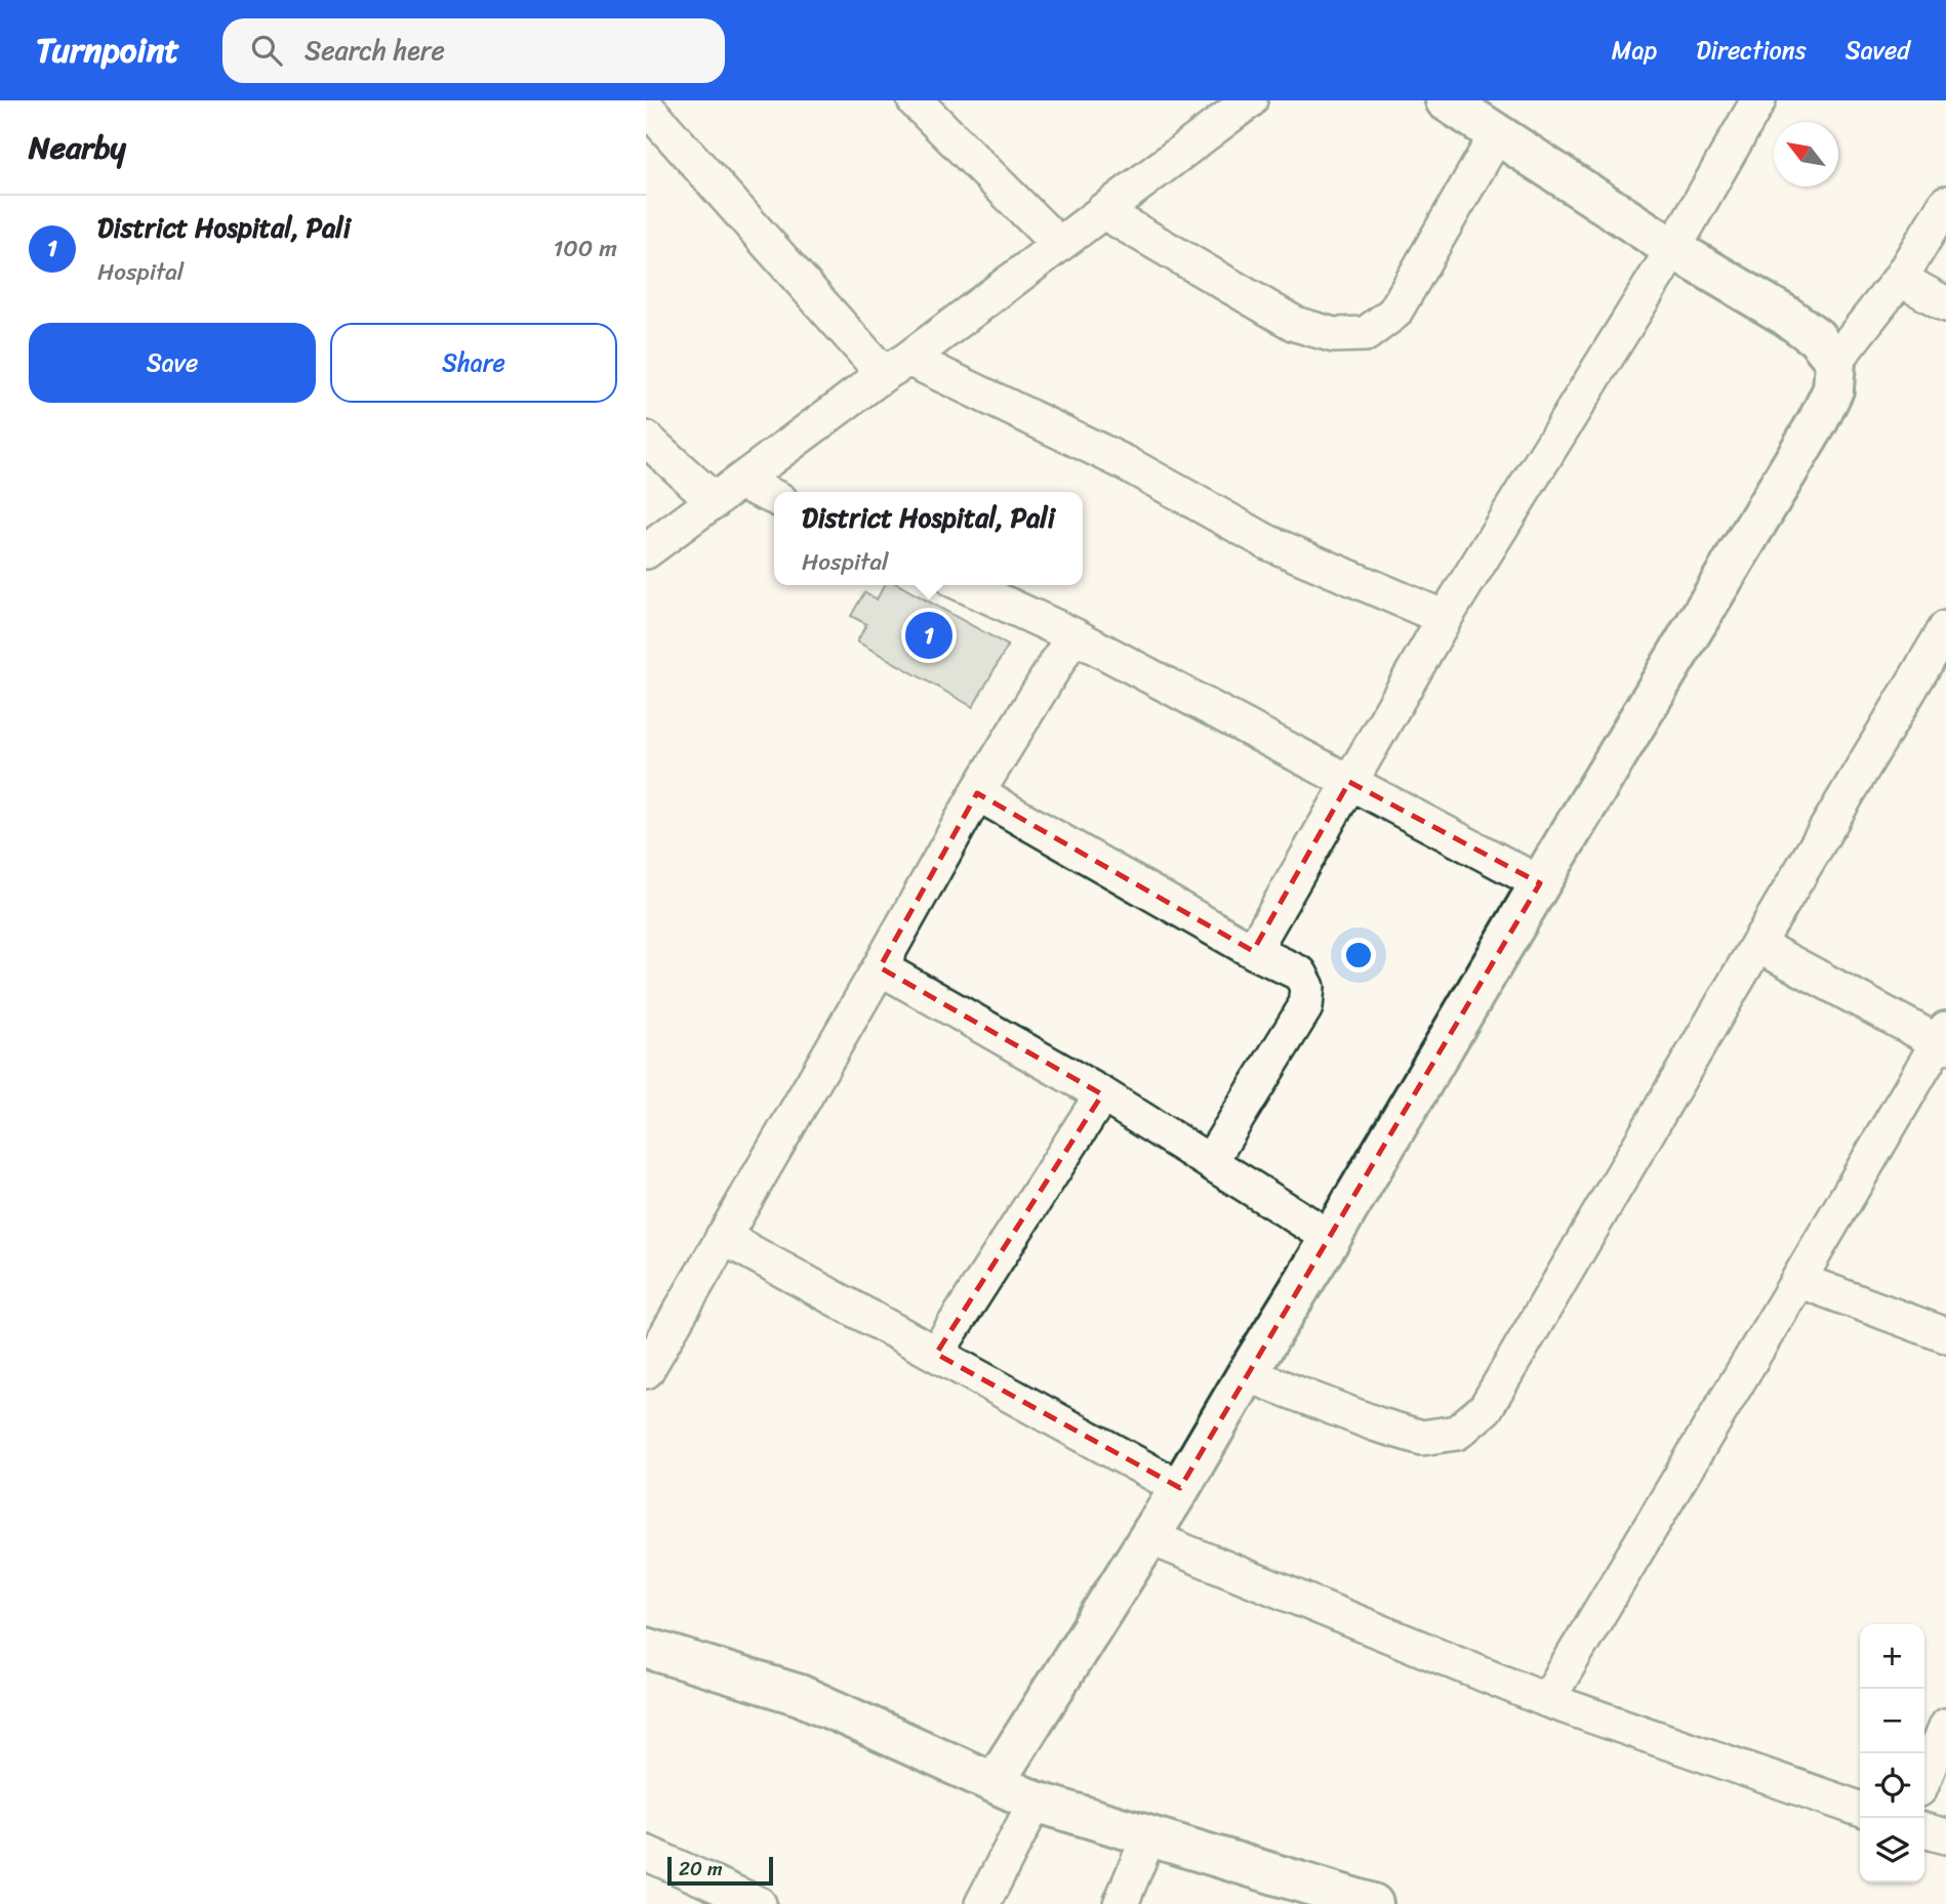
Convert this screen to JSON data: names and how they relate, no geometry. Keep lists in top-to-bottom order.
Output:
{
  "scale_bar": "20 m",
  "north": "top left",
  "page": {
    "header": "Turnpoint",
    "search": "Search here",
    "nav": ["Map", "Directions", "Saved"],
    "heading": "Nearby",
    "list": [
      {
        "mark": "1",
        "name": "District Hospital, Pali",
        "note": "Hospital",
        "value": "100 m"
      }
    ],
    "buttons": ["Save", "Share"],
    "popup": ["District Hospital, Pali", "Hospital"],
    "pins": "1",
    "map_buttons": ["+", "−"],
    "scale": "20 m"
  }
}
